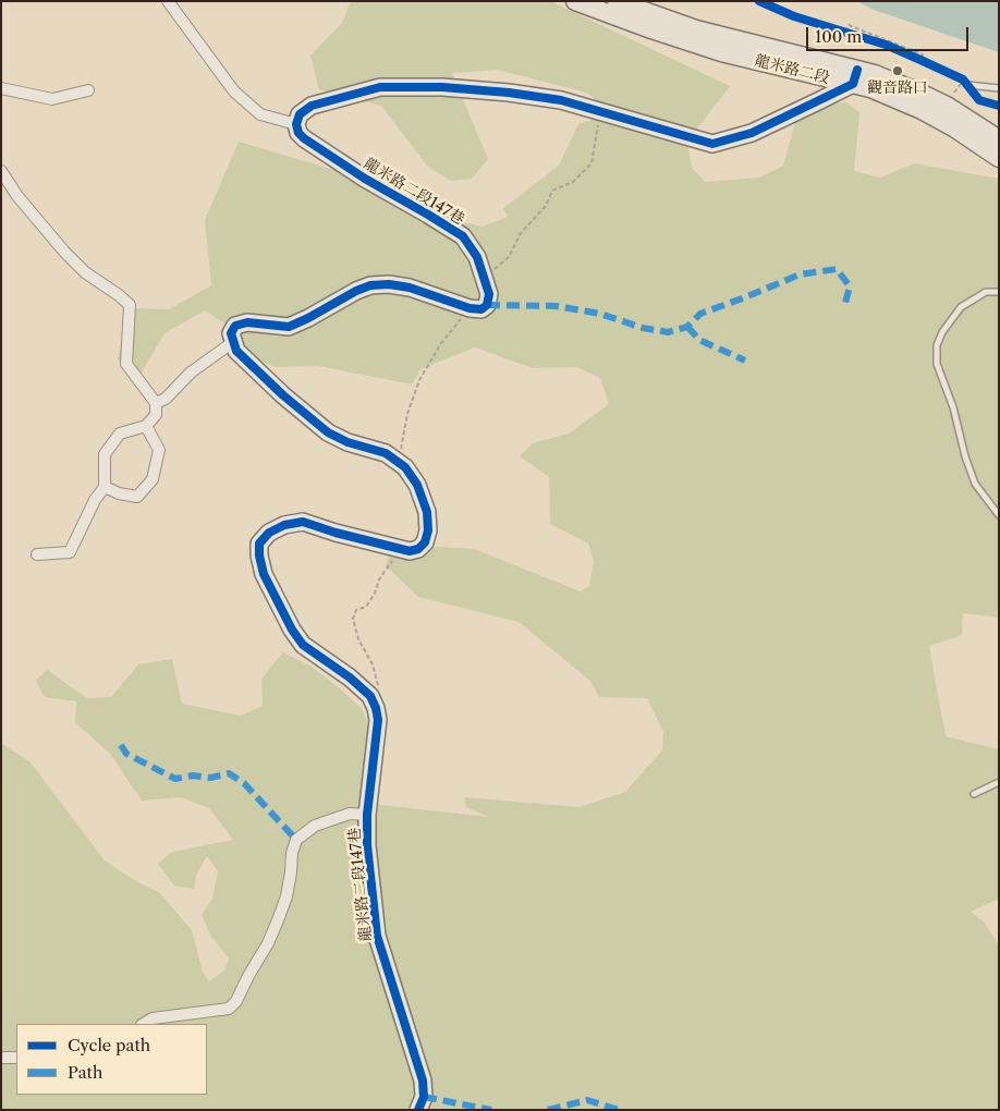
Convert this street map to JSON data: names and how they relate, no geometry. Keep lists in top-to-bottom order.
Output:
{
  "streets": {
    "main road": ["龍米路二段"],
    "street": ["龍米路二段147巷"]
  },
  "places": ["觀音路口"],
  "legend": ["Cycle path", "Path"],
  "scale_bar": "100 m"
}
